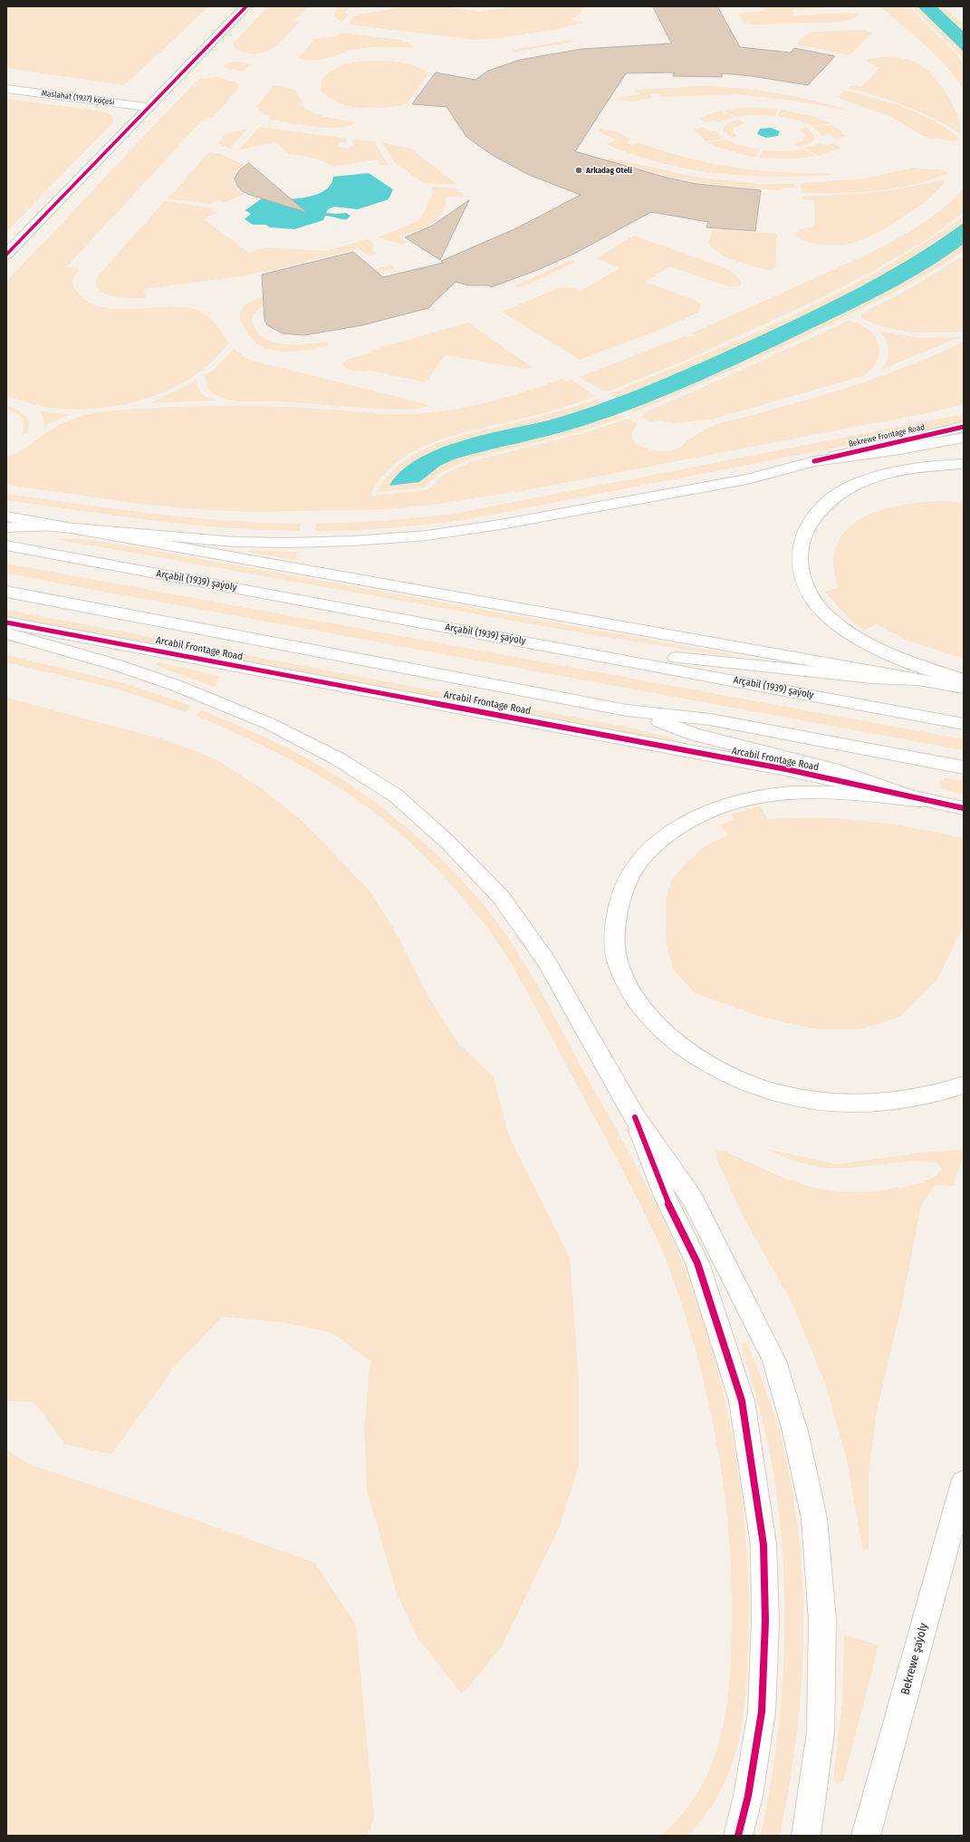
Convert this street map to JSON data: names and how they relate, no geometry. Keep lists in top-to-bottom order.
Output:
{
  "streets": {
    "main road": [
      "Maslahat (1937) köçesi",
      "Bekrewe Frontage Road",
      "Arçabil (1939) şaýoly",
      "Arcabil Frontage Road",
      "Bekrewe şaýoly"
    ]
  },
  "places": ["Arkadag Oteli"]
}
